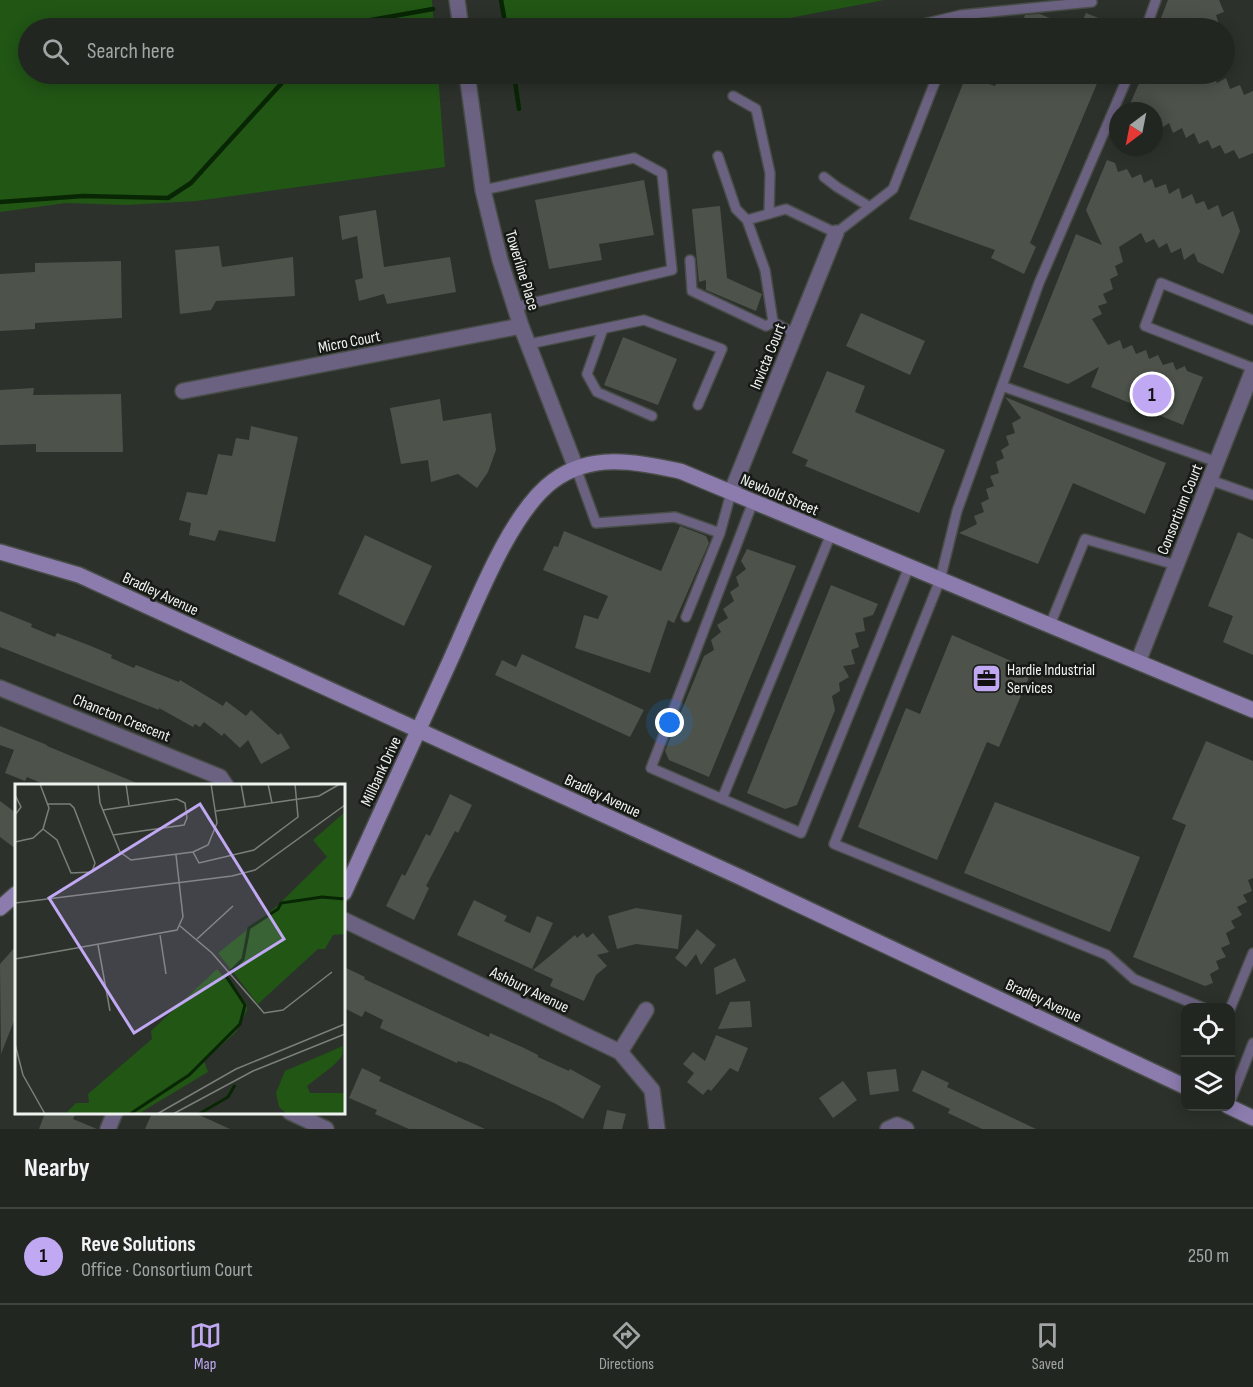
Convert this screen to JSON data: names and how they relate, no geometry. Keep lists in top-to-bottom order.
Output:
{
  "streets": {
    "main road": ["Newbold Street", "Bradley Avenue", "Millbank Drive"],
    "street": [
      "Towerline Place",
      "Micro Court",
      "Invicta Court",
      "Consortium Court",
      "Chancton Crescent",
      "Ashbury Avenue"
    ]
  },
  "crossings": [
    ["Towerline Place", "Micro Court"],
    ["Towerline Place", "Newbold Street"],
    ["Invicta Court", "Newbold Street"],
    ["Newbold Street", "Consortium Court"],
    ["Newbold Street", "Bradley Avenue"],
    ["Newbold Street", "Millbank Drive"],
    ["Bradley Avenue", "Millbank Drive"]
  ],
  "places": {
    "office": ["Hardie Industrial Services"]
  },
  "north": "bottom left",
  "page": {
    "search": "Search here",
    "pins": "1",
    "heading": "Nearby",
    "list": [
      {
        "mark": "1",
        "name": "Reve Solutions",
        "note": "Office · Consortium Court",
        "value": "250 m"
      }
    ],
    "nav": ["Map", "Directions", "Saved"]
  }
}
